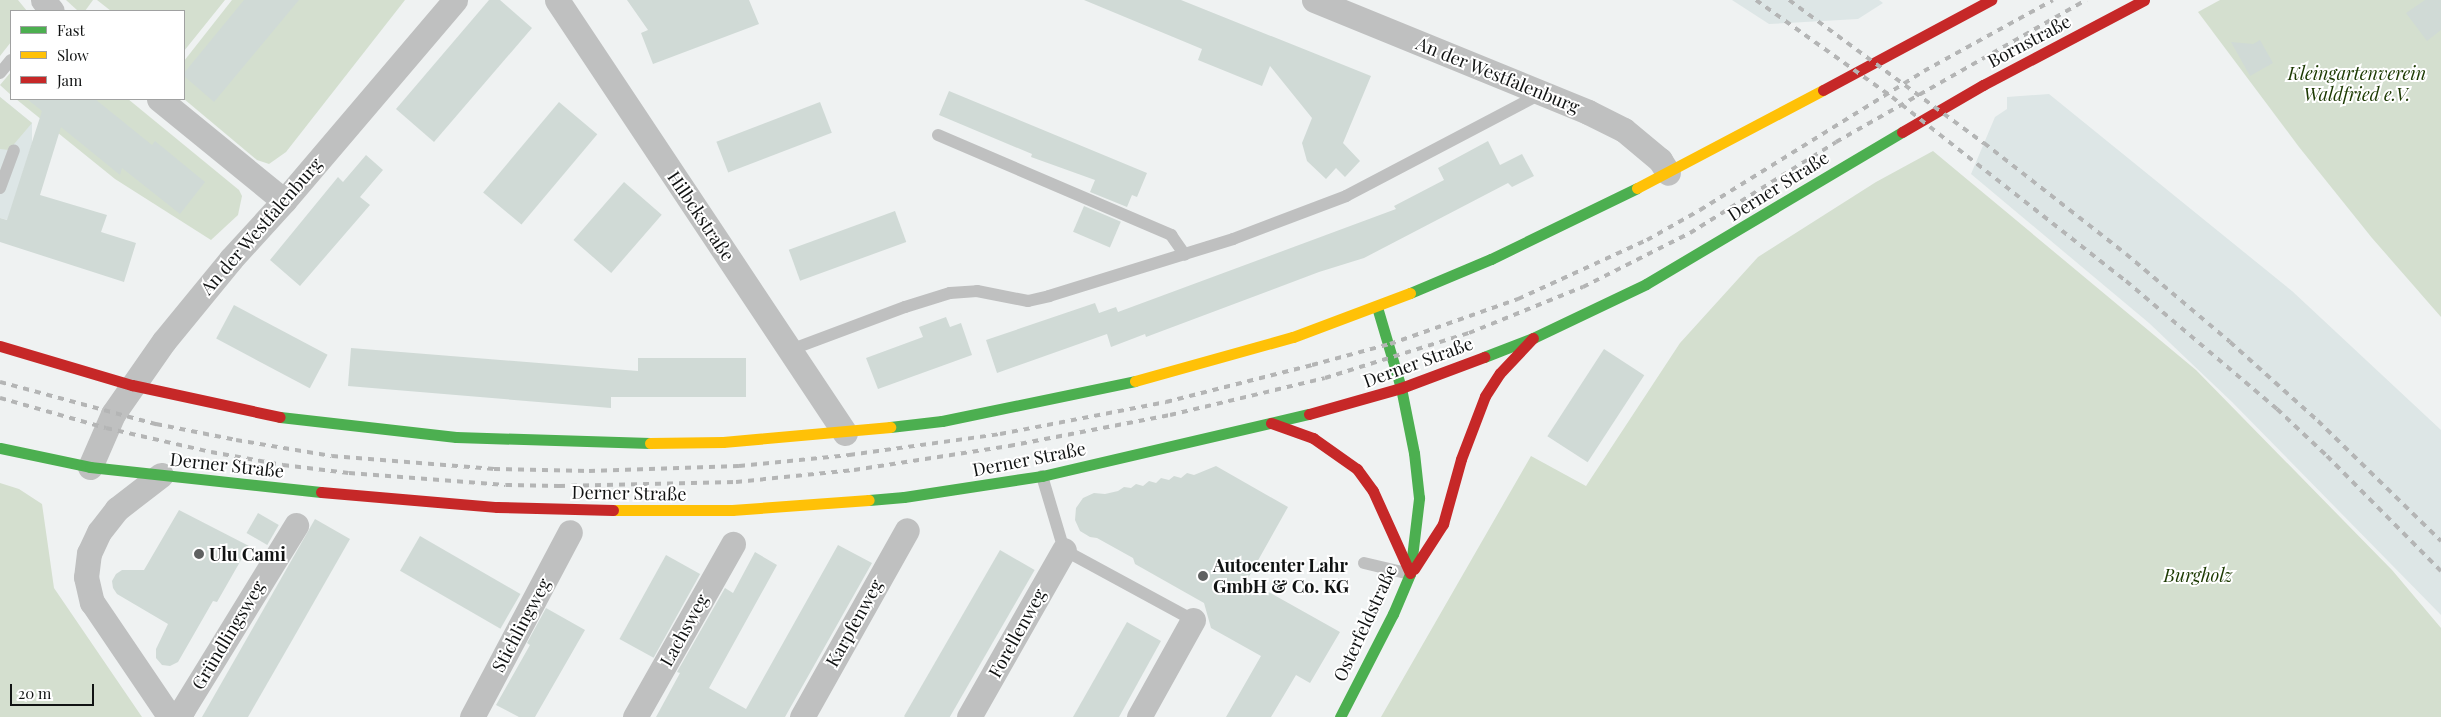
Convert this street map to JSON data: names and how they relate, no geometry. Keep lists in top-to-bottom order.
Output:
{
  "streets": {
    "main road": ["Bornstraße", "Derner Straße", "Osterfeldstraße"],
    "street": [
      "An der Westfalenburg",
      "Hilbckstraße",
      "Karpfenweg",
      "Stichlingweg",
      "Lachsweg",
      "Forellenweg",
      "Gründlingsweg"
    ]
  },
  "crossings": [
    ["Bornstraße", "Derner Straße"],
    ["An der Westfalenburg", "Derner Straße"],
    ["Derner Straße", "Osterfeldstraße"]
  ],
  "parks": ["Kleingartenverein Waldfried e.V.", "Burgholz"],
  "places": ["Ulu Cami", "Autocenter Lahr GmbH & Co. KG"],
  "legend": ["Fast", "Slow", "Jam"],
  "scale_bar": "20 m"
}
